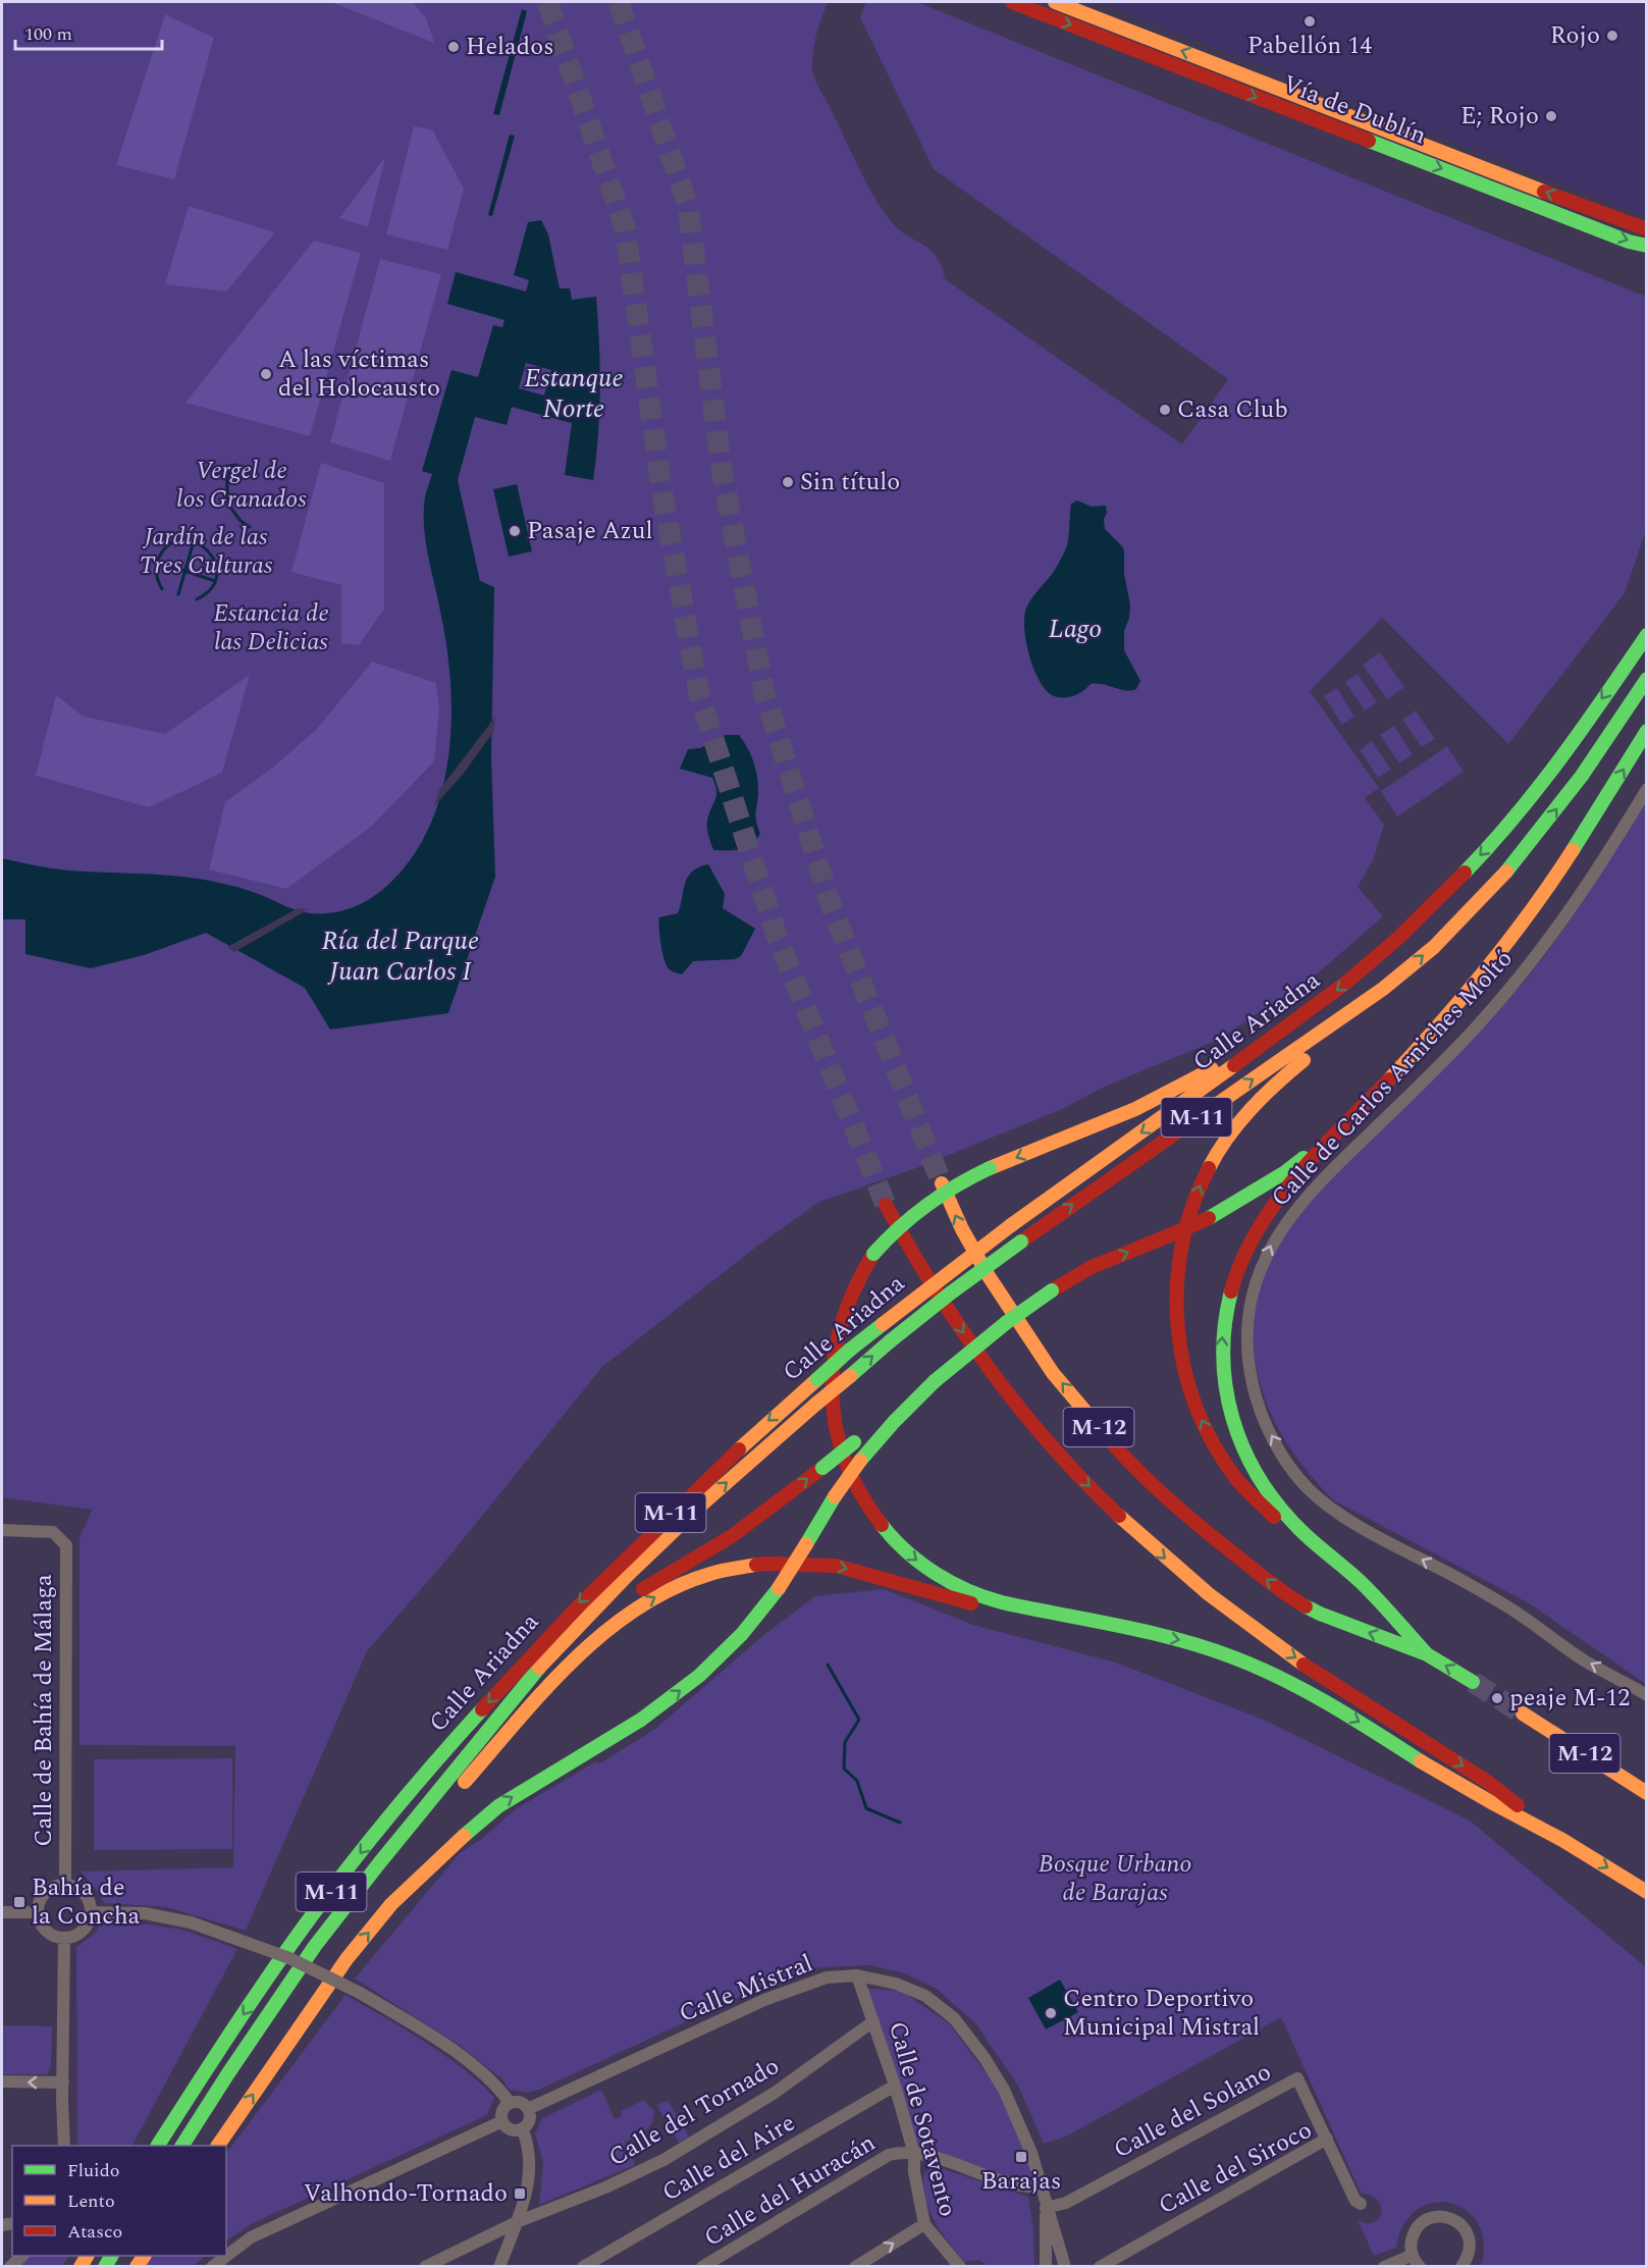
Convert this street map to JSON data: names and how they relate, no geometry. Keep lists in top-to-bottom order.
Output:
{
  "streets": {
    "main road": [
      "Vía de Dublín",
      "Calle Ariadna",
      "M-11",
      "M-12"
    ],
    "street": [
      "Calle de Carlos Arniches Moltó",
      "Calle de Bahía de Málaga",
      "Calle Mistral",
      "Calle del Solano",
      "Calle del Tornado",
      "Calle de Sotavento",
      "Calle del Aire",
      "Calle del Siroco",
      "Calle del Huracán"
    ]
  },
  "crossings": [
    ["Calle Mistral", "Calle del Solano"],
    ["Calle Mistral", "Calle de Sotavento"],
    ["Calle Mistral", "Calle del Huracán"],
    ["Calle del Solano", "Calle del Siroco"],
    ["Calle del Tornado", "Calle de Sotavento"],
    ["Calle de Sotavento", "Calle del Aire"],
    ["Calle de Sotavento", "Calle del Huracán"]
  ],
  "water": ["Estanque Norte", "Lago", "Ría del Parque Juan Carlos I"],
  "parks": [
    "Vergel de los Granados",
    "Jardín de las Tres Culturas",
    "Estancia de las Delicias",
    "Bosque Urbano de Barajas"
  ],
  "places": {
    "other": [
      "Pabellón 14",
      "Rojo",
      "Helados",
      "E; Rojo",
      "A las víctimas del Holocausto",
      "Casa Club",
      "Sin título",
      "Pasaje Azul",
      "peaje M-12",
      "Centro Deportivo Municipal Mistral"
    ],
    "transit": ["Bahía de la Concha", "Barajas", "Valhondo-Tornado"]
  },
  "legend": ["Fluido", "Lento", "Atasco"],
  "scale_bar": "100 m"
}
